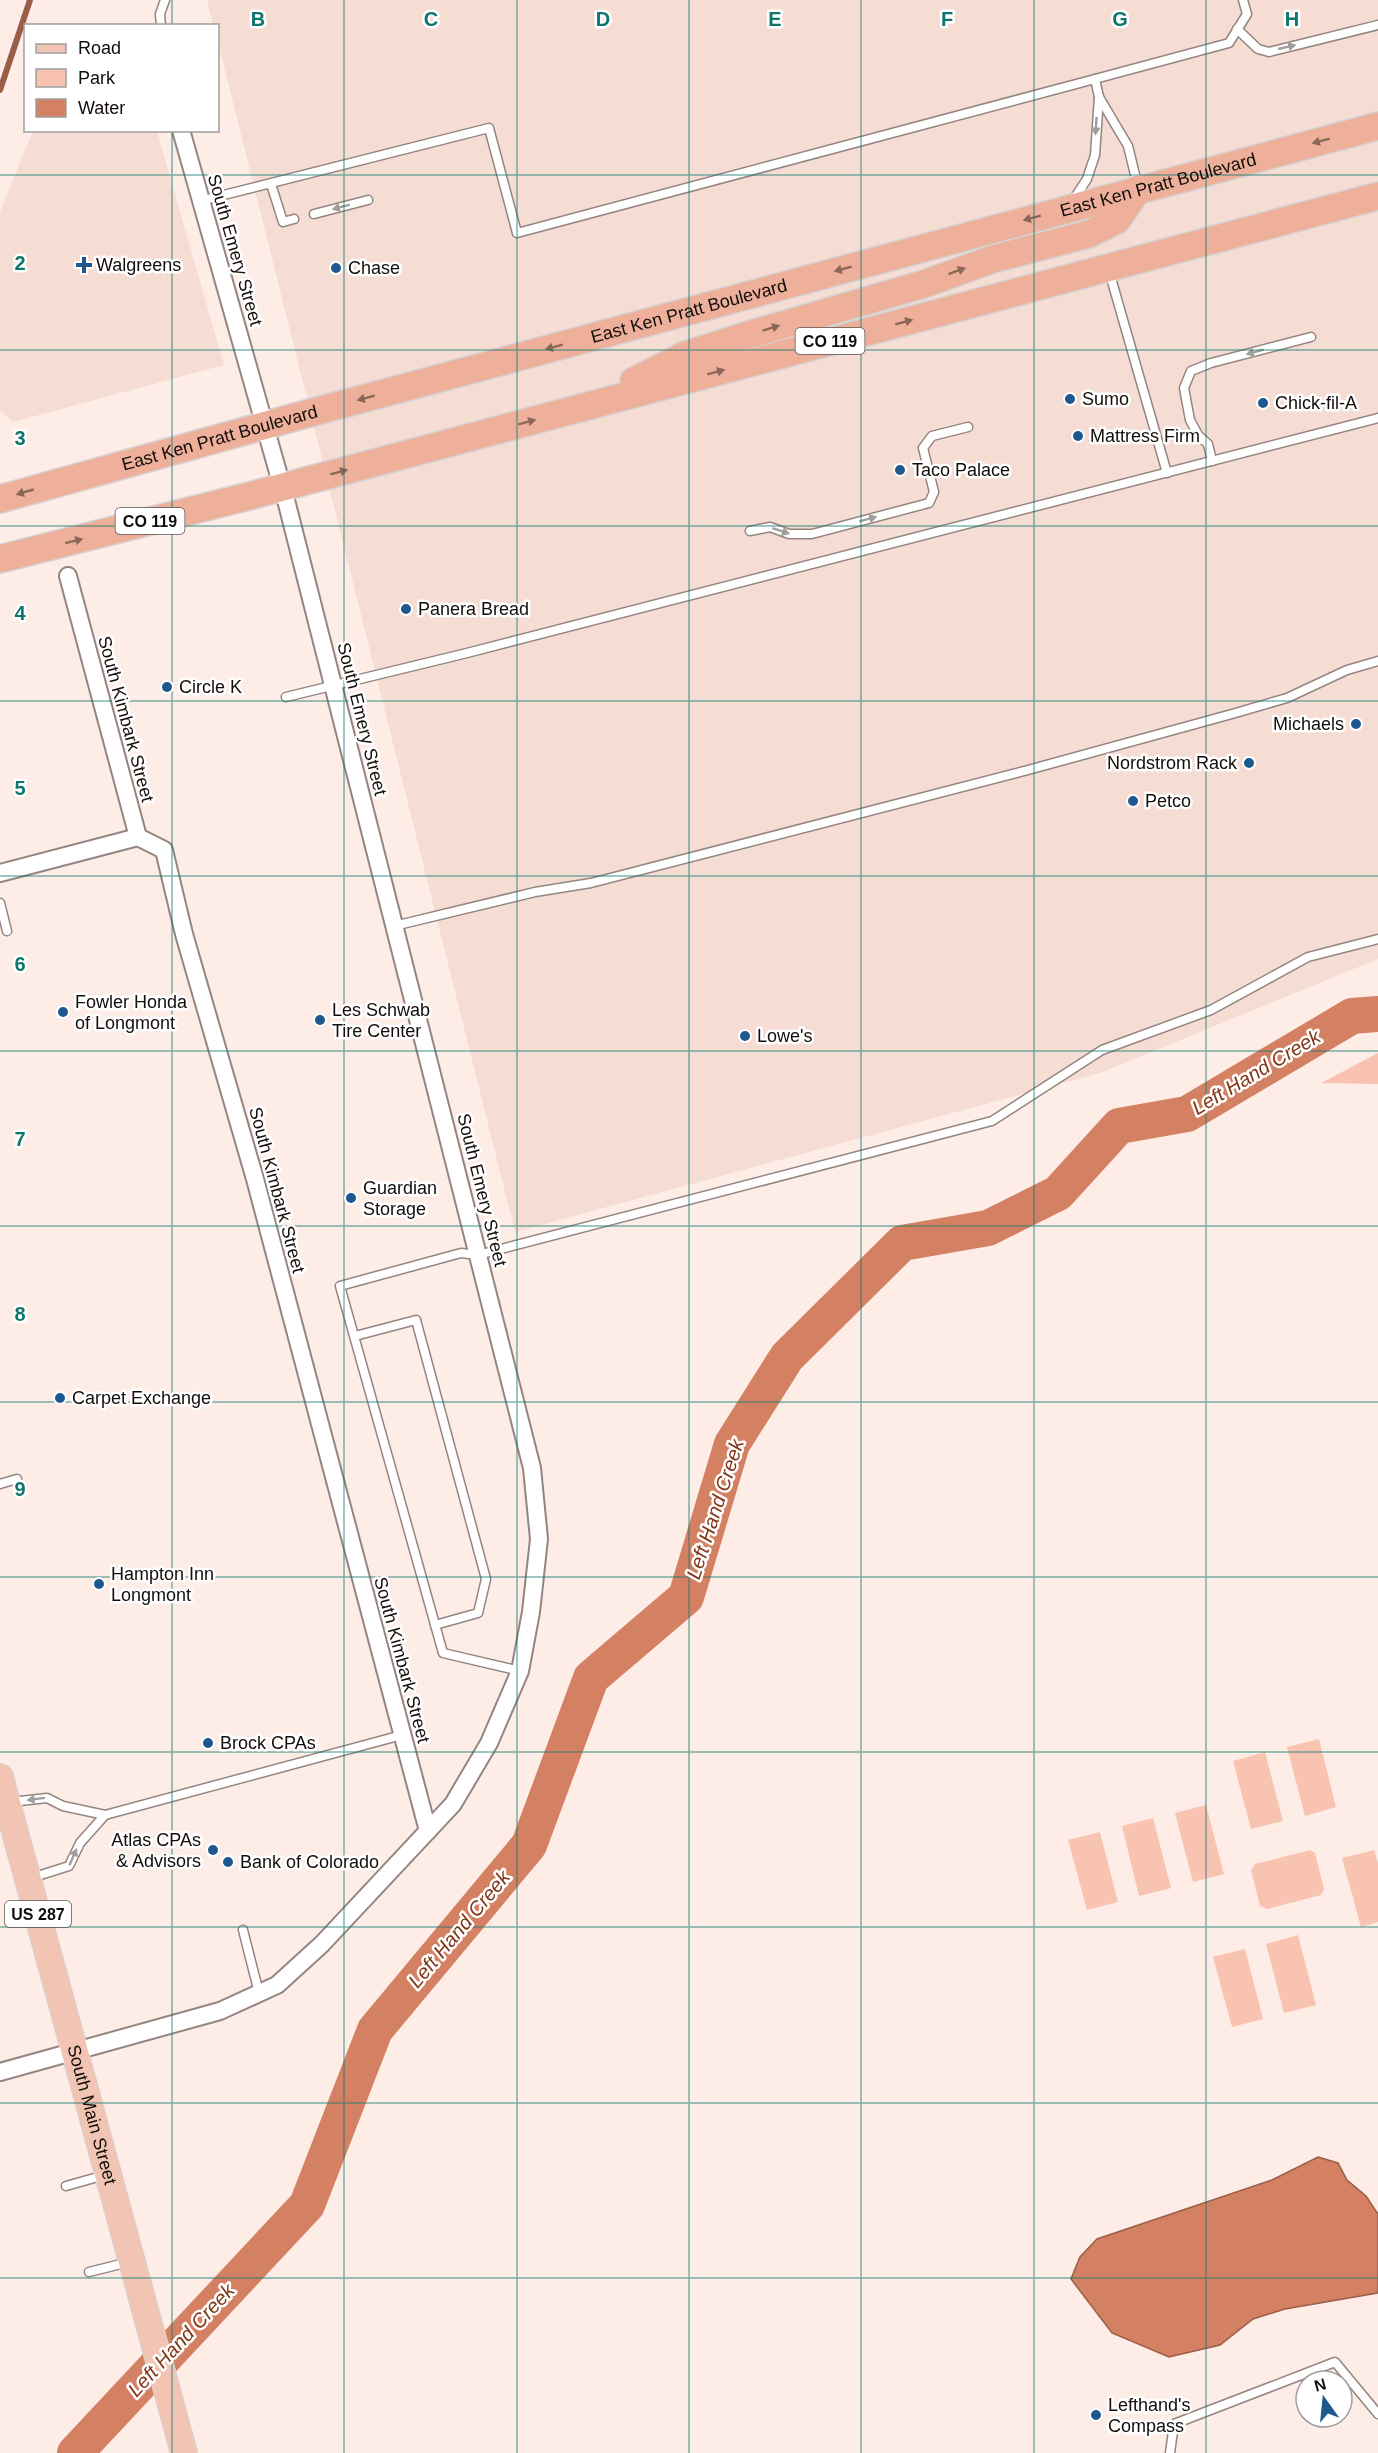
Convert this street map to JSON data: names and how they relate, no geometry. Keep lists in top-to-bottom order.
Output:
{
  "streets": {
    "highway": ["East Ken Pratt Boulevard", "CO 119"],
    "main road": ["US 287", "South Main Street"],
    "street": ["South Emery Street", "South Kimbark Street"]
  },
  "crossings": [
    ["East Ken Pratt Boulevard", "South Emery Street"],
    ["South Emery Street", "CO 119"],
    ["South Emery Street", "South Kimbark Street"],
    ["South Emery Street", "South Main Street"]
  ],
  "water": ["Left Hand Creek"],
  "places": {
    "health": ["Walgreens"],
    "other": [
      "Chase",
      "Sumo",
      "Chick-fil-A",
      "Mattress Firm",
      "Taco Palace",
      "Panera Bread",
      "Circle K",
      "Michaels",
      "Nordstrom Rack",
      "Petco",
      "Fowler Honda of Longmont",
      "Les Schwab Tire Center",
      "Lowe's",
      "Guardian Storage",
      "Carpet Exchange",
      "Hampton Inn Longmont",
      "Brock CPAs",
      "Atlas CPAs & Advisors",
      "Bank of Colorado",
      "Lefthand's Compass"
    ]
  },
  "legend": ["Road", "Park", "Water"],
  "north": "top",
  "grid": {
    "columns": [
      "B",
      "C",
      "D",
      "E",
      "F",
      "G",
      "H"
    ],
    "rows": [
      "2",
      "3",
      "4",
      "5",
      "6",
      "7",
      "8",
      "9"
    ]
  }
}
